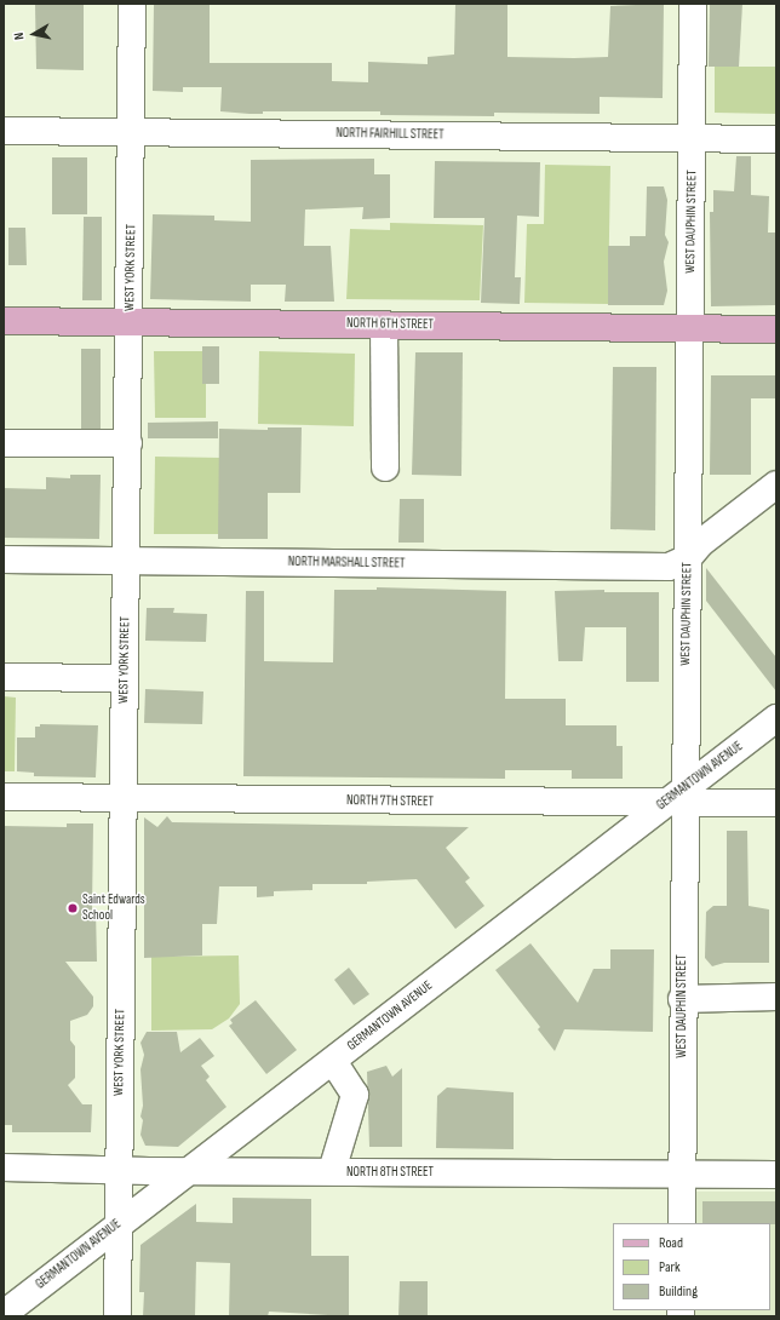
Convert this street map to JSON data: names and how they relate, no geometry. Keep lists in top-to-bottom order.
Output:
{
  "streets": {
    "main road": ["NORTH 6TH STREET"],
    "street": [
      "NORTH FAIRHILL STREET",
      "WEST DAUPHIN STREET",
      "WEST YORK STREET",
      "NORTH MARSHALL STREET",
      "GERMANTOWN AVENUE",
      "NORTH 7TH STREET",
      "NORTH 8TH STREET"
    ]
  },
  "crossings": [
    ["NORTH FAIRHILL STREET", "WEST DAUPHIN STREET"],
    ["NORTH FAIRHILL STREET", "WEST YORK STREET"],
    ["WEST DAUPHIN STREET", "NORTH 6TH STREET"],
    ["WEST DAUPHIN STREET", "NORTH MARSHALL STREET"],
    ["WEST DAUPHIN STREET", "GERMANTOWN AVENUE"],
    ["WEST DAUPHIN STREET", "NORTH 7TH STREET"],
    ["WEST DAUPHIN STREET", "NORTH 8TH STREET"],
    ["WEST YORK STREET", "NORTH 6TH STREET"],
    ["WEST YORK STREET", "NORTH MARSHALL STREET"],
    ["WEST YORK STREET", "GERMANTOWN AVENUE"],
    ["WEST YORK STREET", "NORTH 7TH STREET"],
    ["WEST YORK STREET", "NORTH 8TH STREET"],
    ["GERMANTOWN AVENUE", "NORTH 7TH STREET"],
    ["GERMANTOWN AVENUE", "NORTH 8TH STREET"]
  ],
  "places": ["Saint Edwards School"],
  "legend": ["Road", "Park", "Building"],
  "north": "left"
}
